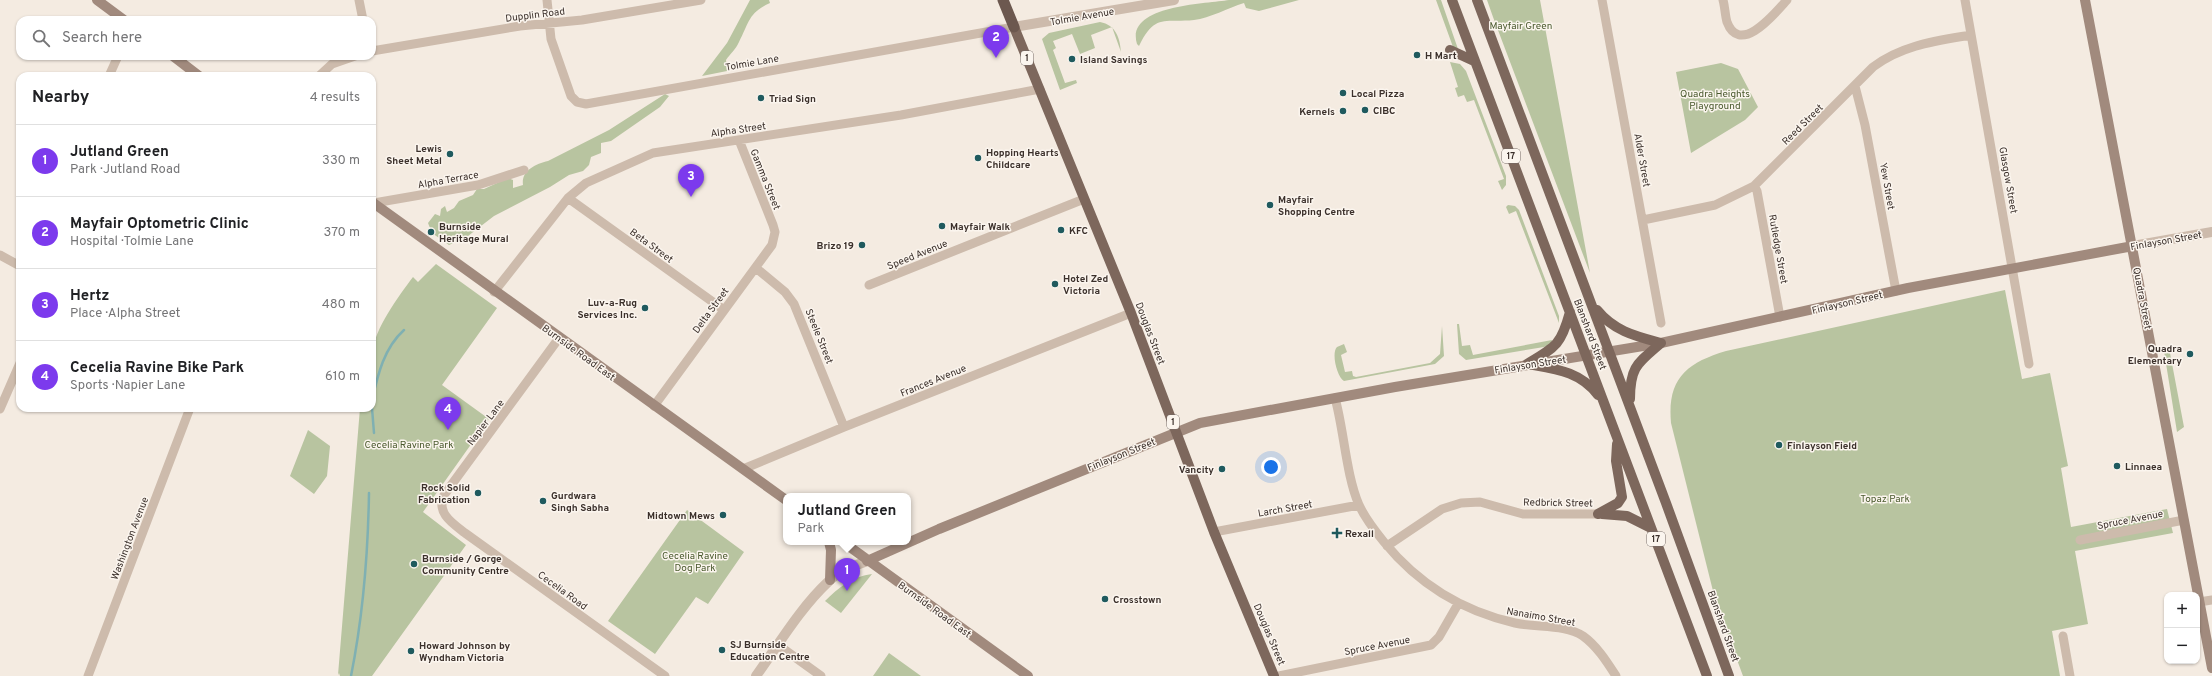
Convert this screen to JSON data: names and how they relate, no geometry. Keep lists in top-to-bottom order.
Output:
{
  "streets": {
    "highway": ["1", "Douglas Street"],
    "main road": [
      "17",
      "Finlayson Street",
      "Quadra Street",
      "Blanshard Street",
      "Burnside Road East"
    ],
    "street": [
      "Dupplin Road",
      "Tolmie Avenue",
      "Tolmie Lane",
      "Reed Street",
      "Alpha Street",
      "Alder Street",
      "Alpha Terrace",
      "Gamma Street",
      "Glasgow Street",
      "Yew Street",
      "Beta Street",
      "Rutledge Street",
      "Speed Avenue",
      "Delta Street",
      "Steele Street",
      "Frances Avenue",
      "Napier Lane",
      "Redbrick Street",
      "Larch Street",
      "Spruce Avenue",
      "Washington Avenue",
      "Cecelia Road",
      "Nanaimo Street"
    ]
  },
  "crossings": [
    ["Dupplin Road", "Tolmie Lane"],
    ["Tolmie Avenue", "Tolmie Lane"],
    ["Tolmie Avenue", "Douglas Street"],
    ["Tolmie Lane", "Douglas Street"],
    ["Reed Street", "Alder Street"],
    ["Reed Street", "Glasgow Street"],
    ["Reed Street", "Yew Street"],
    ["Reed Street", "Rutledge Street"],
    ["Alpha Street", "Gamma Street"],
    ["Alpha Street", "Beta Street"],
    ["Alpha Street", "Douglas Street"],
    ["Alpha Street", "Burnside Road East"],
    ["Gamma Street", "Delta Street"],
    ["Glasgow Street", "Finlayson Street"],
    ["Yew Street", "Finlayson Street"],
    ["Finlayson Street", "Rutledge Street"],
    ["Finlayson Street", "Quadra Street"],
    ["Finlayson Street", "Douglas Street"],
    ["Finlayson Street", "Blanshard Street"],
    ["Finlayson Street", "Burnside Road East"],
    ["Finlayson Street", "Nanaimo Street"],
    ["Beta Street", "Delta Street"],
    ["Speed Avenue", "Douglas Street"],
    ["Quadra Street", "Spruce Avenue"],
    ["Delta Street", "Steele Street"],
    ["Delta Street", "Burnside Road East"],
    ["Douglas Street", "Frances Avenue"],
    ["Douglas Street", "Larch Street"],
    ["Steele Street", "Frances Avenue"],
    ["Burnside Road East", "Frances Avenue"],
    ["Burnside Road East", "Napier Lane"],
    ["Napier Lane", "Cecelia Road"],
    ["Redbrick Street", "Nanaimo Street"],
    ["Larch Street", "Nanaimo Street"],
    ["Spruce Avenue", "Nanaimo Street"]
  ],
  "parks": [
    "Mayfair Green",
    "Quadra Heights Playground",
    "Cecelia Ravine Park",
    "Topaz Park",
    "Cecelia Ravine Dog Park"
  ],
  "places": {
    "other": [
      "H Mart",
      "Island Savings",
      "Local Pizza",
      "Triad Sign",
      "CIBC",
      "Kernels",
      "Lewis Sheet Metal",
      "Hopping Hearts Childcare",
      "Mayfair Shopping Centre",
      "Mayfair Walk",
      "KFC",
      "Burnside Heritage Mural",
      "Brizo 19",
      "Hotel Zed Victoria",
      "Luv-a-Rug Services Inc.",
      "Quadra Elementary",
      "Finlayson Field",
      "Linnaea",
      "Vancity",
      "Rock Solid Fabrication",
      "Gurdwara Singh Sabha",
      "Midtown Mews",
      "Burnside / Gorge Community Centre",
      "Crosstown",
      "SJ Burnside Education Centre",
      "Howard Johnson by Wyndham Victoria"
    ],
    "health": ["Rexall"]
  },
  "page": {
    "search": "Search here",
    "pins": [
      "2",
      "3",
      "4",
      "1"
    ],
    "heading": ["Nearby", "4 results"],
    "list": [
      {
        "mark": "1",
        "name": "Jutland Green",
        "note": "Park · Jutland Road",
        "value": "330 m"
      },
      {
        "mark": "2",
        "name": "Mayfair Optometric Clinic",
        "note": "Hospital · Tolmie Lane",
        "value": "370 m"
      },
      {
        "mark": "3",
        "name": "Hertz",
        "note": "Place · Alpha Street",
        "value": "480 m"
      },
      {
        "mark": "4",
        "name": "Cecelia Ravine Bike Park",
        "note": "Sports · Napier Lane",
        "value": "610 m"
      }
    ],
    "popup": ["Jutland Green", "Park"],
    "map_buttons": ["+", "−"]
  }
}
